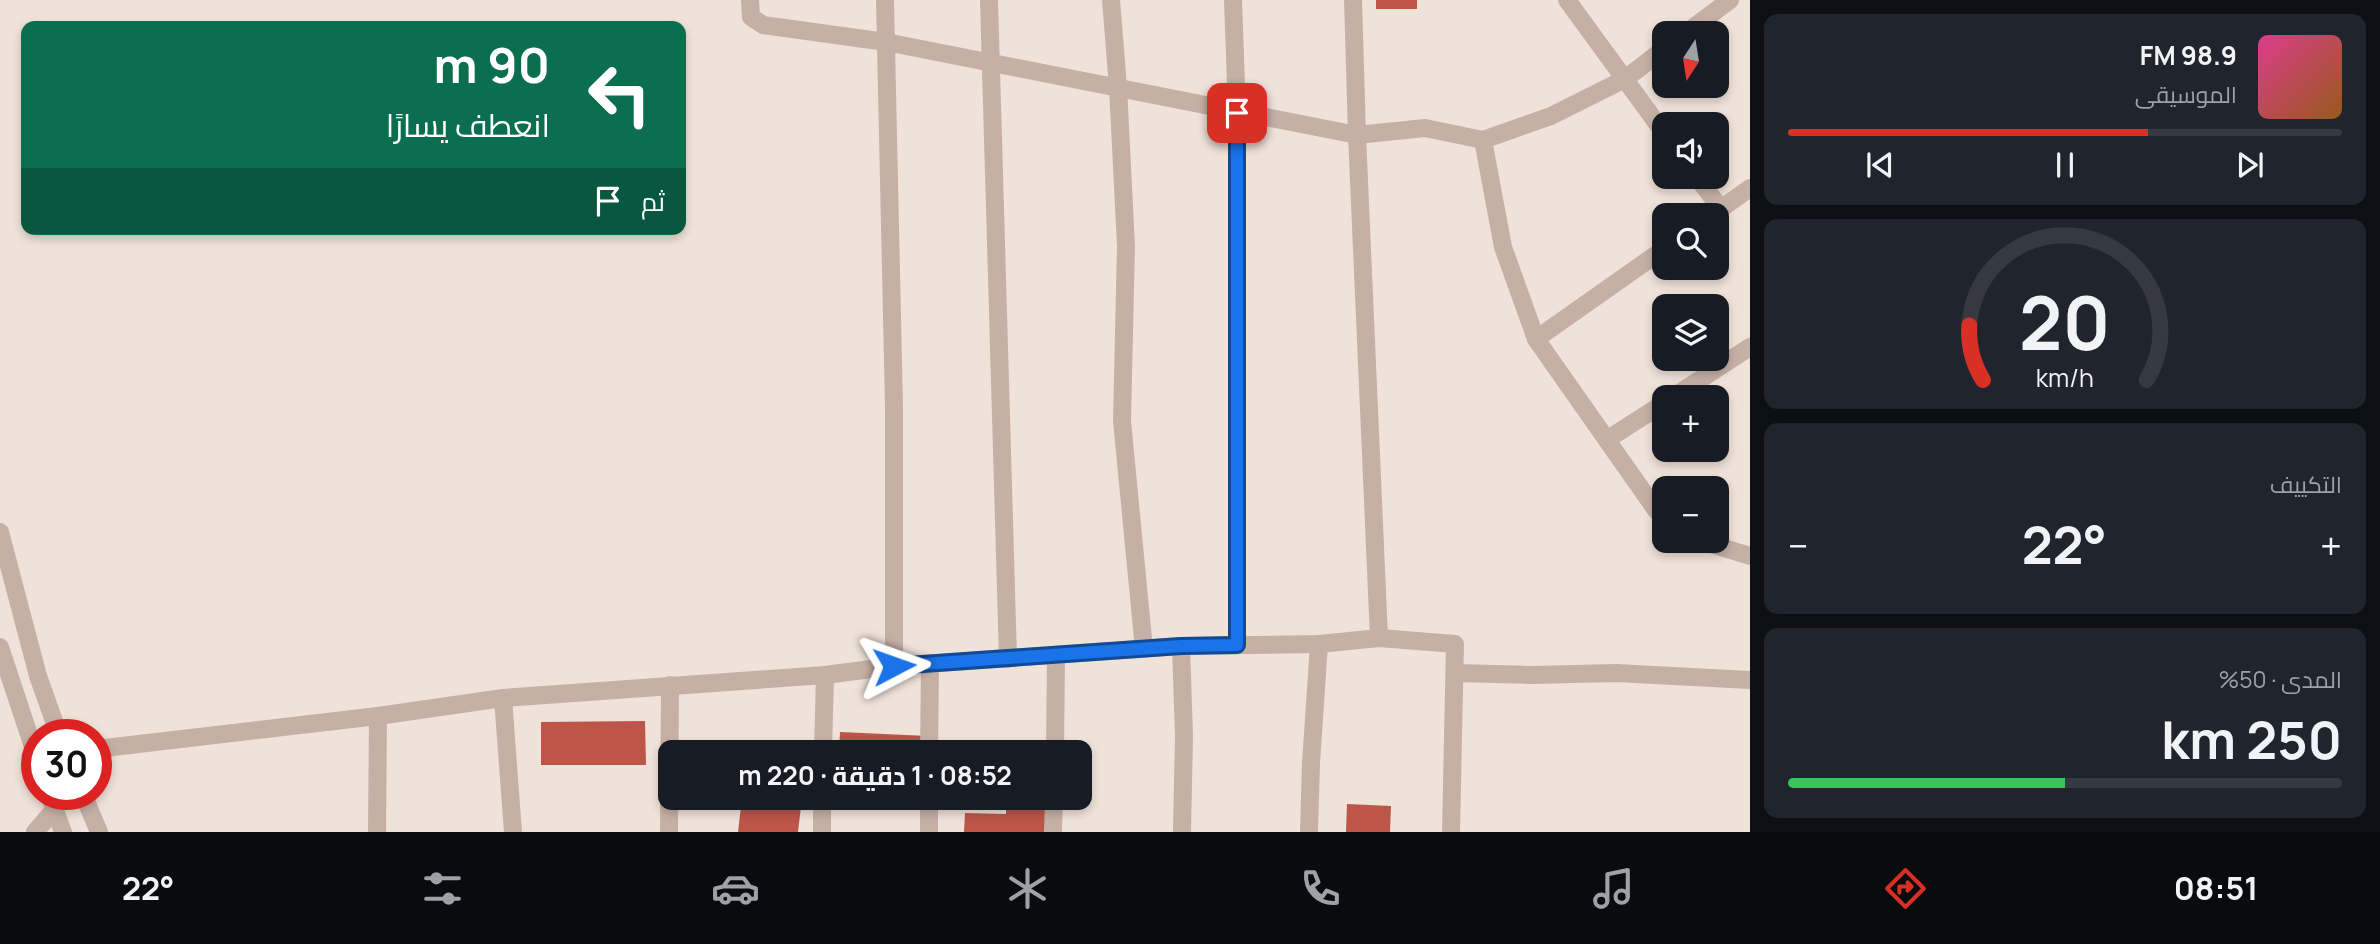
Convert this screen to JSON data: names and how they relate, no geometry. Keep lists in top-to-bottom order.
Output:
{
  "north": "bottom",
  "page": {
    "map_buttons": ["+", "−"],
    "turn": ["90 m", "انعطف يسارًا"],
    "song": ["98.9 FM", "الموسيقى"],
    "then": "ثم",
    "tile": [
      "التكييف",
      ["المدى · 50%", "250 km"]
    ],
    "heat": ["−", "22°", "+"],
    "limit": "30",
    "trip": "08:52 · 1 دقيقة · 220 m",
    "tabs": ["08:51", "22°"],
    "gauge": ["20", "km/h"]
  }
}
